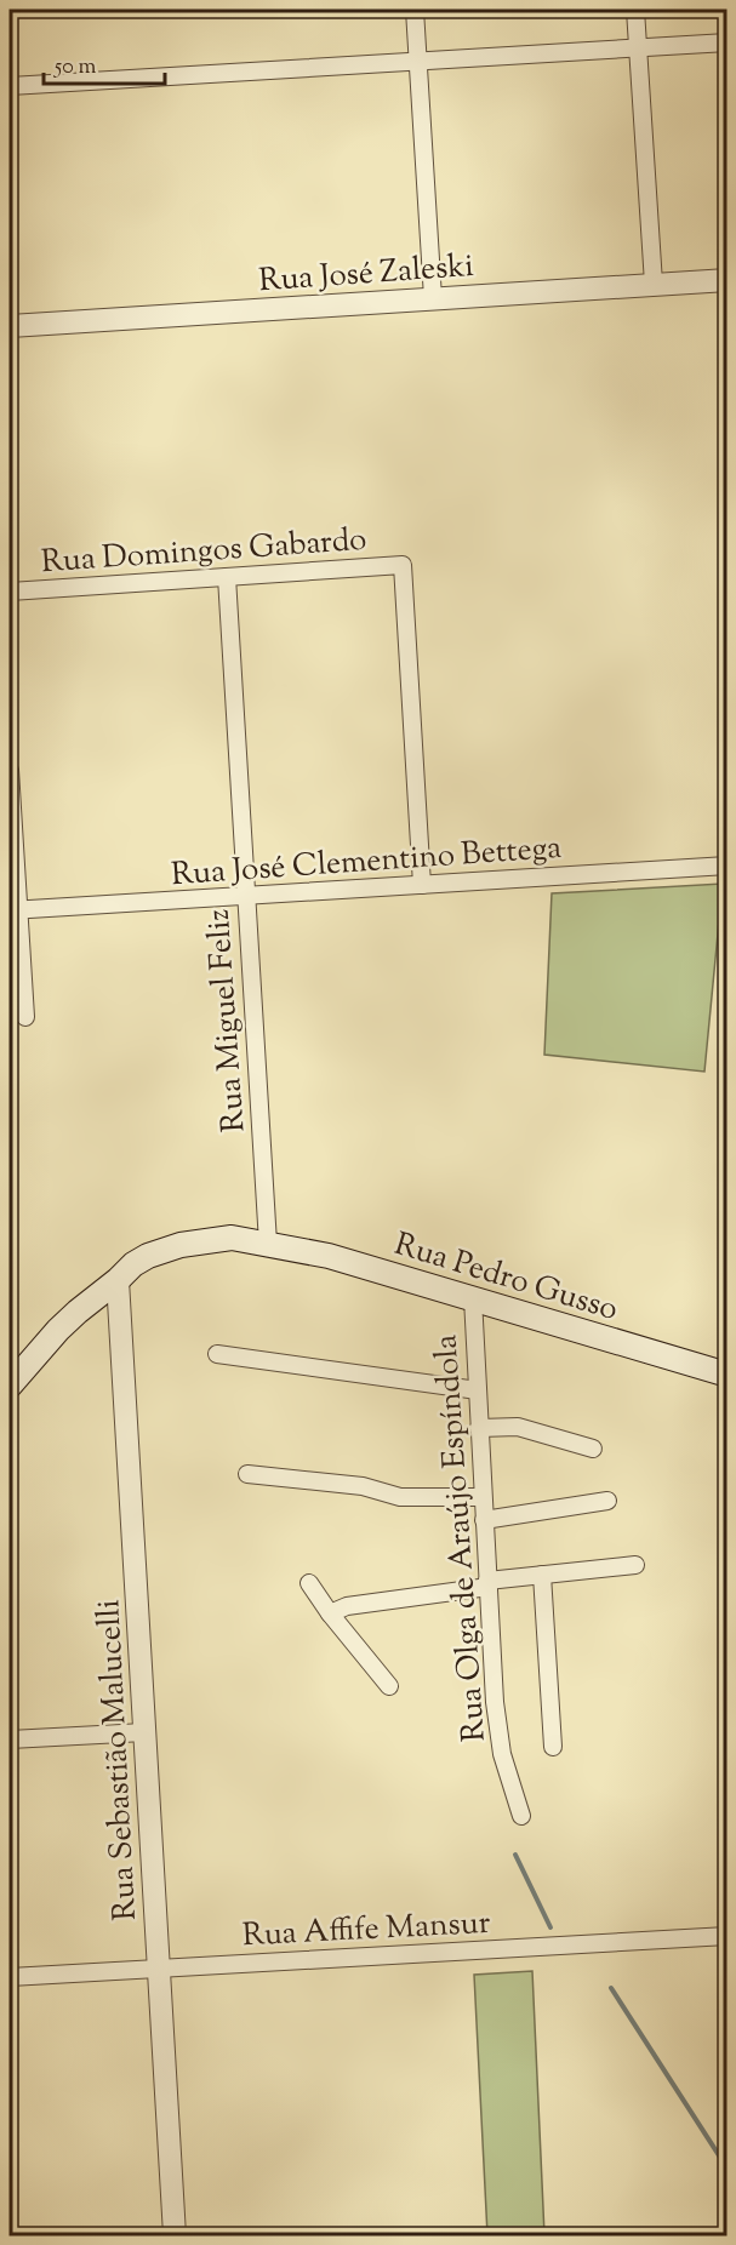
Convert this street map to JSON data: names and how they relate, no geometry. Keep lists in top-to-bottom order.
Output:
{
  "streets": {
    "main road": ["Rua Pedro Gusso"],
    "street": [
      "Rua José Zaleski",
      "Rua Domingos Gabardo",
      "Rua José Clementino Bettega",
      "Rua Miguel Feliz",
      "Rua Olga de Araújo Espíndola",
      "Rua Sebastião Malucelli",
      "Rua Affife Mansur"
    ]
  },
  "crossings": [
    ["Rua Domingos Gabardo", "Rua José Clementino Bettega"],
    ["Rua Domingos Gabardo", "Rua Miguel Feliz"],
    ["Rua José Clementino Bettega", "Rua Miguel Feliz"],
    ["Rua Miguel Feliz", "Rua Pedro Gusso"],
    ["Rua Pedro Gusso", "Rua Olga de Araújo Espíndola"],
    ["Rua Pedro Gusso", "Rua Sebastião Malucelli"],
    ["Rua Sebastião Malucelli", "Rua Affife Mansur"]
  ],
  "scale_bar": "50 m"
}
